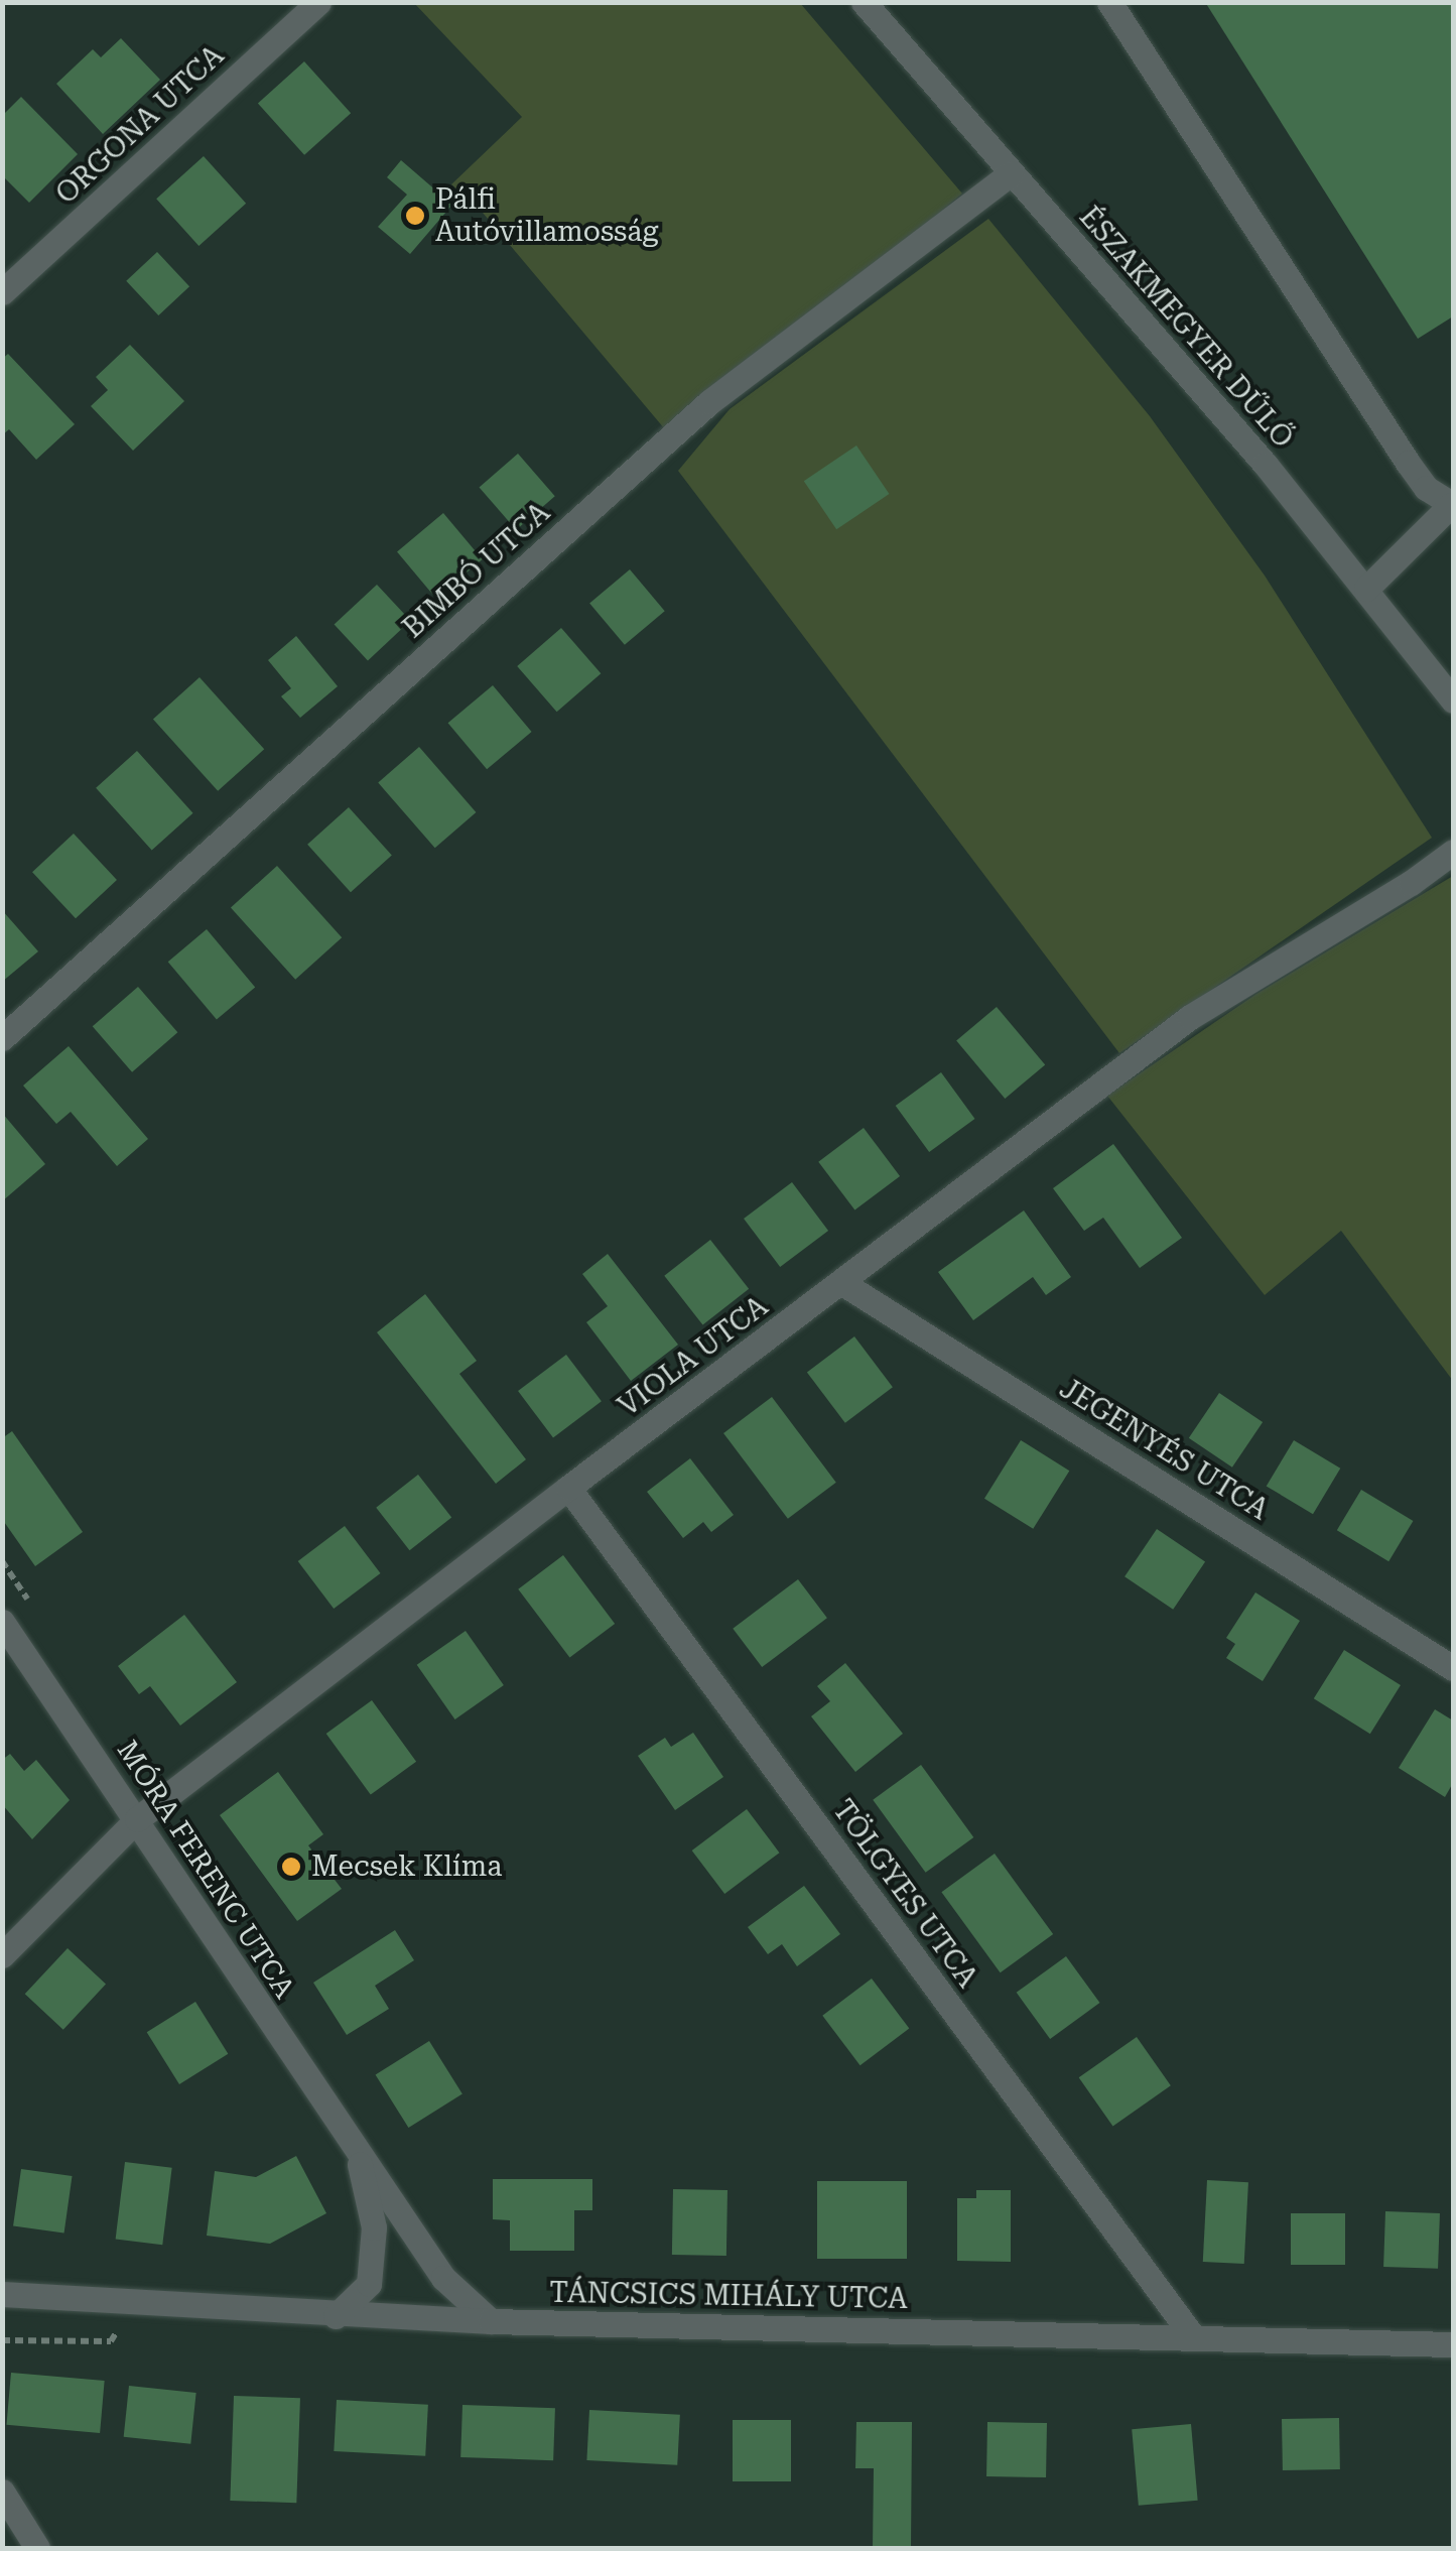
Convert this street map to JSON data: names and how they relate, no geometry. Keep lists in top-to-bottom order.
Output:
{
  "streets": {
    "street": [
      "ORGONA UTCA",
      "ÉSZAKMEGYER DŰLŐ",
      "BIMBÓ UTCA",
      "VIOLA UTCA",
      "JEGENYÉS UTCA",
      "MÓRA FERENC UTCA",
      "TÖLGYES UTCA",
      "TÁNCSICS MIHÁLY UTCA"
    ]
  },
  "crossings": [
    ["ÉSZAKMEGYER DŰLŐ", "BIMBÓ UTCA"],
    ["VIOLA UTCA", "JEGENYÉS UTCA"],
    ["VIOLA UTCA", "MÓRA FERENC UTCA"],
    ["VIOLA UTCA", "TÖLGYES UTCA"],
    ["MÓRA FERENC UTCA", "TÁNCSICS MIHÁLY UTCA"],
    ["TÖLGYES UTCA", "TÁNCSICS MIHÁLY UTCA"]
  ],
  "places": ["Pálfi Autóvillamosság", "Mecsek Klíma"]
}
